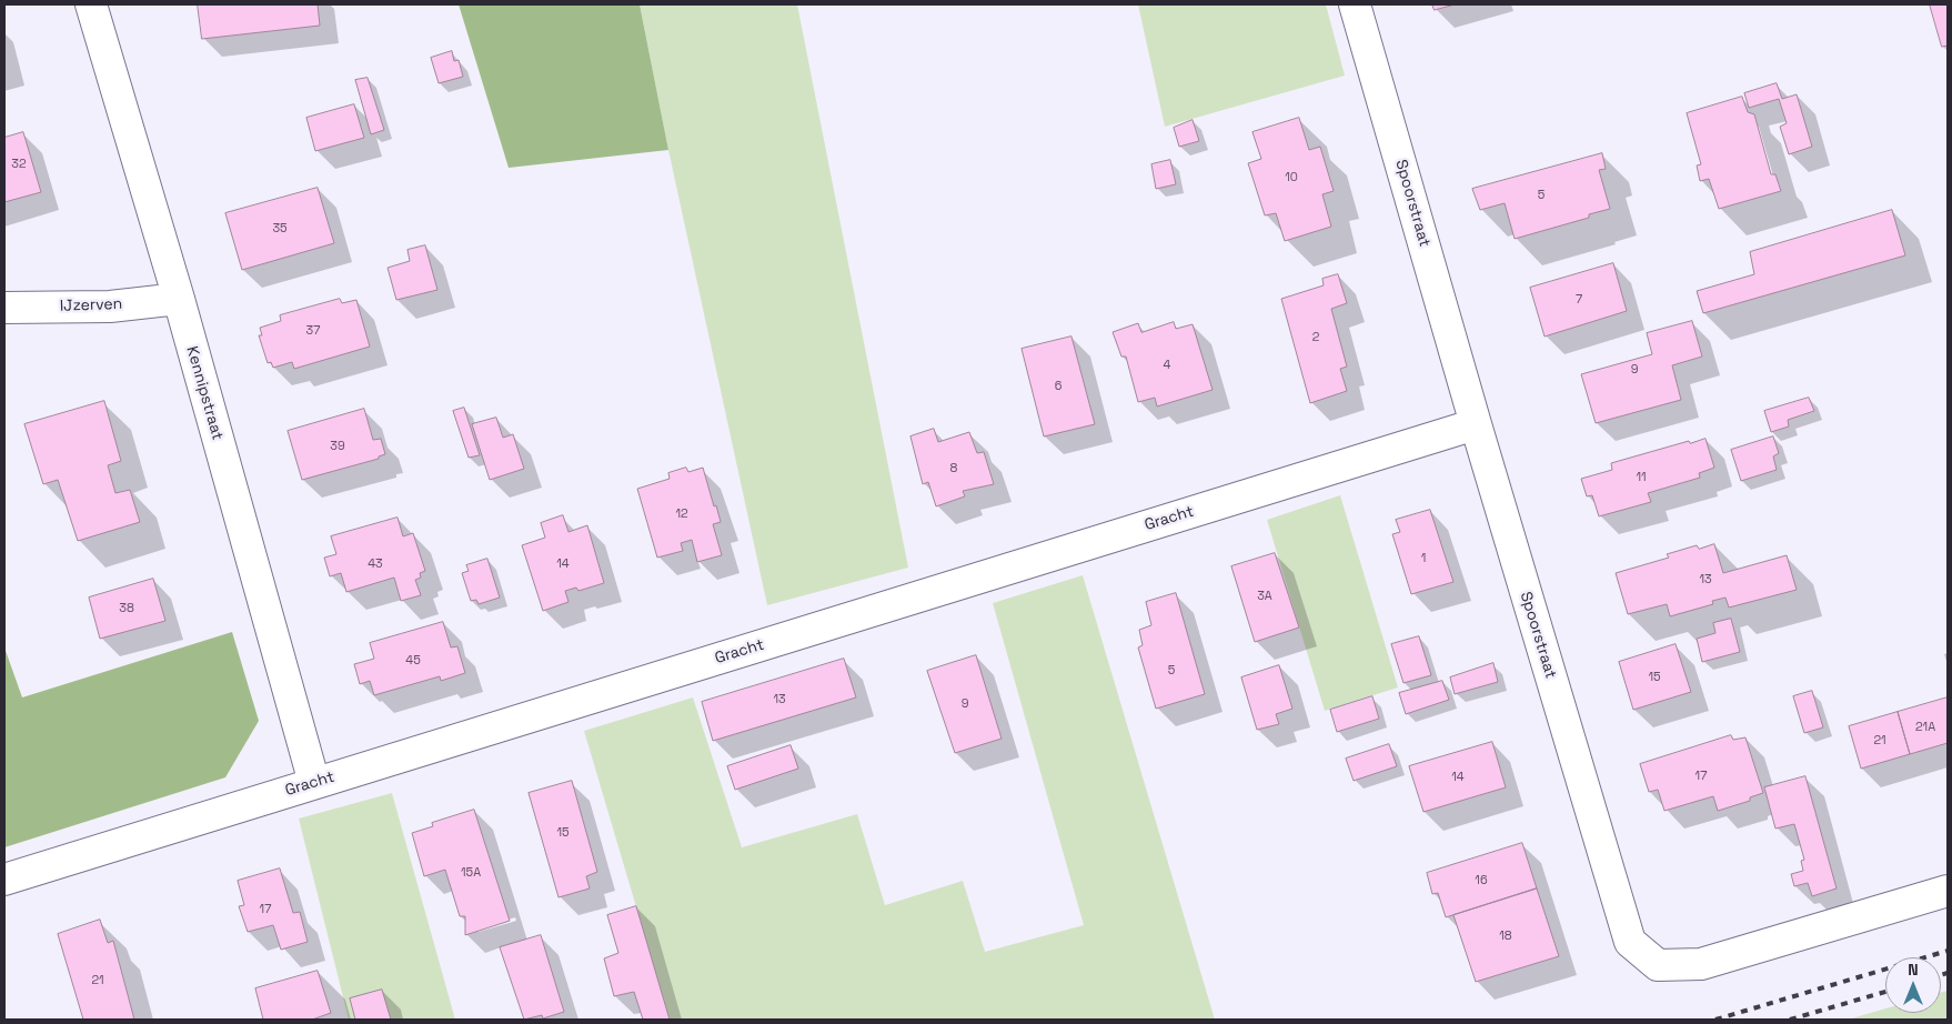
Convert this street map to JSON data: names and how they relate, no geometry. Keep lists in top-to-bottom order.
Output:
{
  "streets": {
    "street": [
      "Spoorstraat",
      "IJzerven",
      "Kennipstraat",
      "Gracht"
    ]
  },
  "crossings": [
    ["Spoorstraat", "Gracht"],
    ["IJzerven", "Kennipstraat"],
    ["Kennipstraat", "Gracht"]
  ],
  "house_numbers": [
    "32",
    "10",
    "5",
    "35",
    "7",
    "37",
    "2",
    "4",
    "9",
    "6",
    "39",
    "8",
    "11",
    "12",
    "1",
    "43",
    "14",
    "13",
    "3A",
    "38",
    "45",
    "5",
    "15",
    "13",
    "9",
    "21A",
    "21",
    "17",
    "14",
    "15",
    "15A",
    "16",
    "17",
    "18",
    "21"
  ],
  "north": "top"
}
